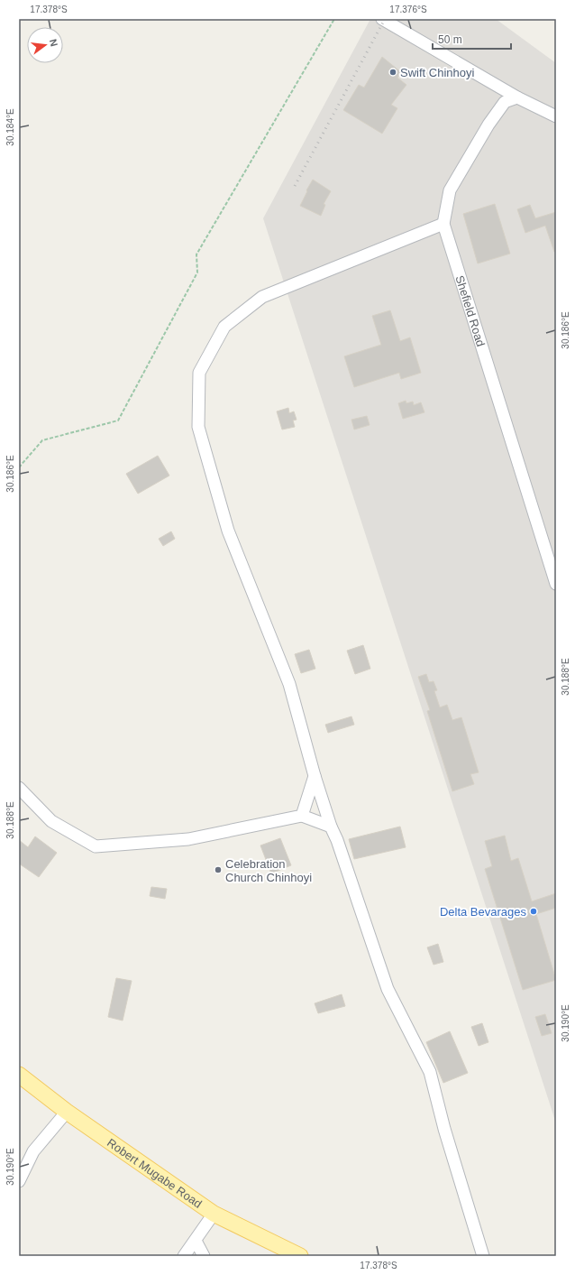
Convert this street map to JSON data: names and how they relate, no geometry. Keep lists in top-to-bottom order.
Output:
{
  "streets": {
    "main road": ["Robert Mugabe Road"],
    "street": ["Shefield Road"]
  },
  "places": ["Swift Chinhoyi", "Celebration Church Chinhoyi", "Delta Bevarages"],
  "scale_bar": "50 m",
  "north": "right",
  "coordinates": [
    "17.378°S",
    "17.376°S",
    "30.184°E",
    "30.186°E",
    "30.188°E",
    "30.190°E"
  ]
}
